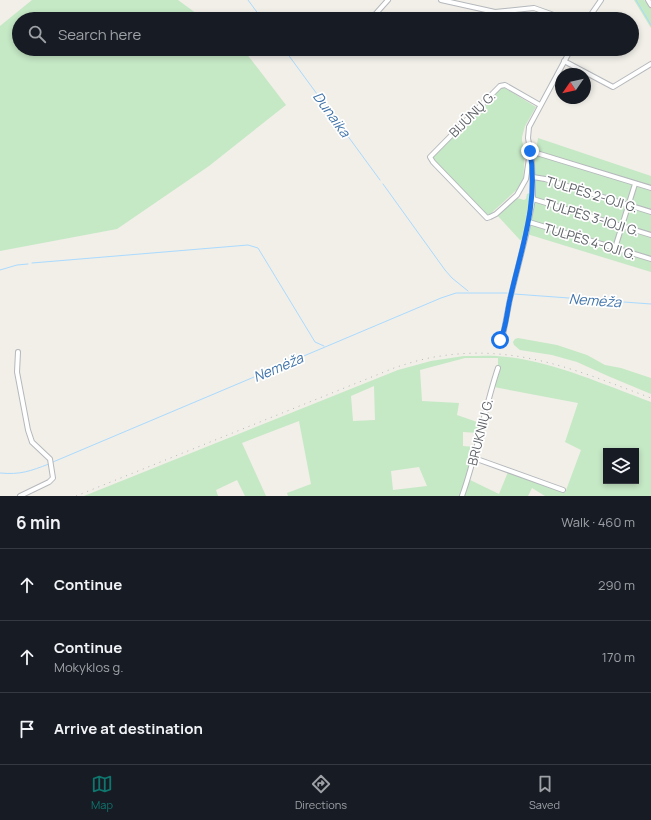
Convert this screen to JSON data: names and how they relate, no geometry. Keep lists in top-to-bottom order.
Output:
{
  "streets": {
    "street": [
      "BIJŪNŲ G.",
      "TULPĖS 2-OJI G.",
      "TULPĖS 3-IOJI G.",
      "TULPĖS 4-OJI G.",
      "BRUKNIŲ G."
    ]
  },
  "water": ["Dunaika", "Nemėža"],
  "north": "bottom left",
  "page": {
    "search": "Search here",
    "heading": ["6 min", "Walk · 460 m"],
    "list": [
      ["Continue", "290 m"],
      ["Continue", "Mokyklos g.", "170 m"],
      "Arrive at destination"
    ],
    "nav": ["Map", "Directions", "Saved"]
  }
}
